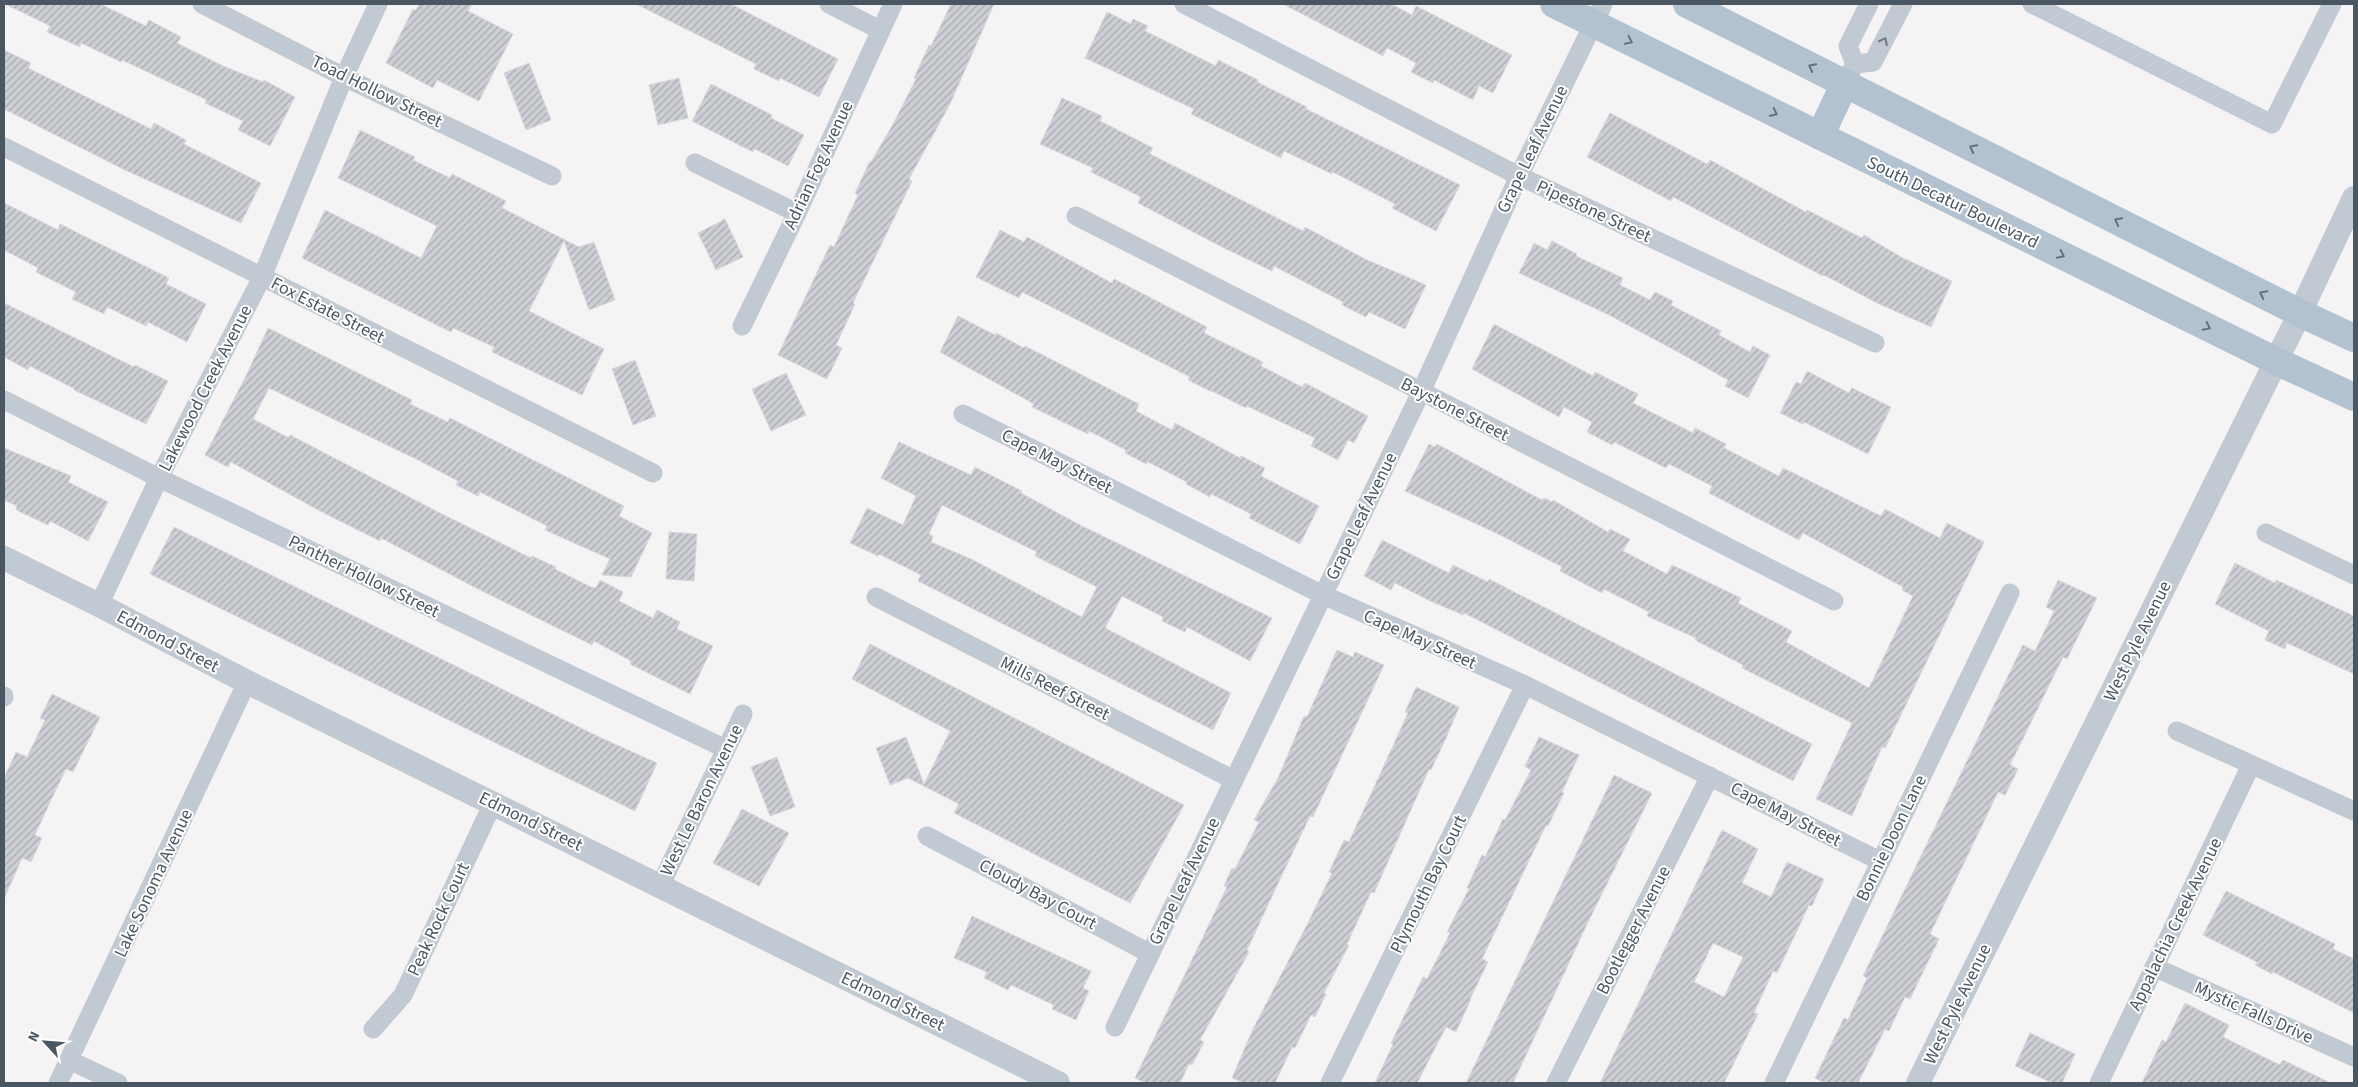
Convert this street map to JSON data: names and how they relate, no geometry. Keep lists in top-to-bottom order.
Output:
{
  "streets": {
    "main road": ["South Decatur Boulevard"],
    "street": [
      "Toad Hollow Street",
      "Grape Leaf Avenue",
      "Adrian Fog Avenue",
      "Pipestone Street",
      "Fox Estate Street",
      "Lakewood Creek Avenue",
      "Baystone Street",
      "Cape May Street",
      "Panther Hollow Street",
      "Edmond Street",
      "West Pyle Avenue",
      "Mills Reef Street",
      "West Le Baron Avenue",
      "Bonnie Doon Lane",
      "Lake Sonoma Avenue",
      "Plymouth Bay Court",
      "Cloudy Bay Court",
      "Peak Rock Court",
      "Appalachia Creek Avenue",
      "Bootlegger Avenue",
      "Mystic Falls Drive"
    ]
  },
  "crossings": [
    ["Toad Hollow Street", "Lakewood Creek Avenue"],
    ["Grape Leaf Avenue", "South Decatur Boulevard"],
    ["Grape Leaf Avenue", "Pipestone Street"],
    ["Grape Leaf Avenue", "Baystone Street"],
    ["Grape Leaf Avenue", "Cape May Street"],
    ["Grape Leaf Avenue", "Mills Reef Street"],
    ["Grape Leaf Avenue", "Cloudy Bay Court"],
    ["South Decatur Boulevard", "West Pyle Avenue"],
    ["Fox Estate Street", "Lakewood Creek Avenue"],
    ["Lakewood Creek Avenue", "Panther Hollow Street"],
    ["Lakewood Creek Avenue", "Edmond Street"],
    ["Cape May Street", "Bonnie Doon Lane"],
    ["Cape May Street", "Plymouth Bay Court"],
    ["Cape May Street", "Bootlegger Avenue"],
    ["Panther Hollow Street", "West Le Baron Avenue"],
    ["Edmond Street", "West Le Baron Avenue"],
    ["Edmond Street", "Lake Sonoma Avenue"],
    ["Edmond Street", "Peak Rock Court"],
    ["Appalachia Creek Avenue", "Mystic Falls Drive"]
  ],
  "north": "top left"
}
